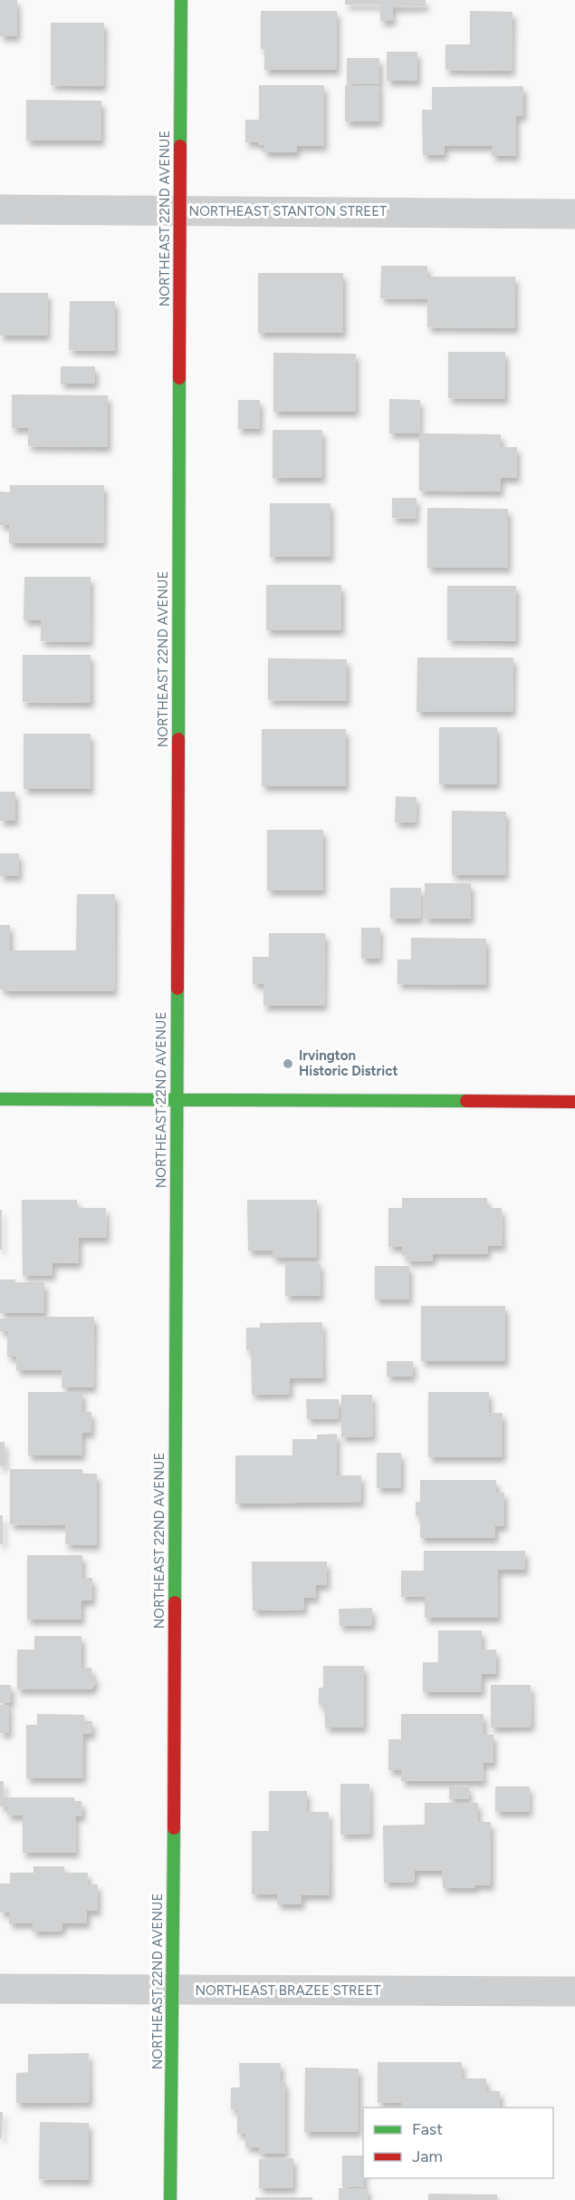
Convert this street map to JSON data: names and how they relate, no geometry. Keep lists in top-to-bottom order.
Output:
{
  "streets": {
    "street": ["NORTHEAST STANTON STREET", "NORTHEAST 22ND AVENUE", "NORTHEAST BRAZEE STREET"]
  },
  "crossings": [
    ["NORTHEAST STANTON STREET", "NORTHEAST 22ND AVENUE"],
    ["NORTHEAST 22ND AVENUE", "NORTHEAST BRAZEE STREET"]
  ],
  "places": ["Irvington Historic District"],
  "legend": ["Fast", "Jam"]
}
